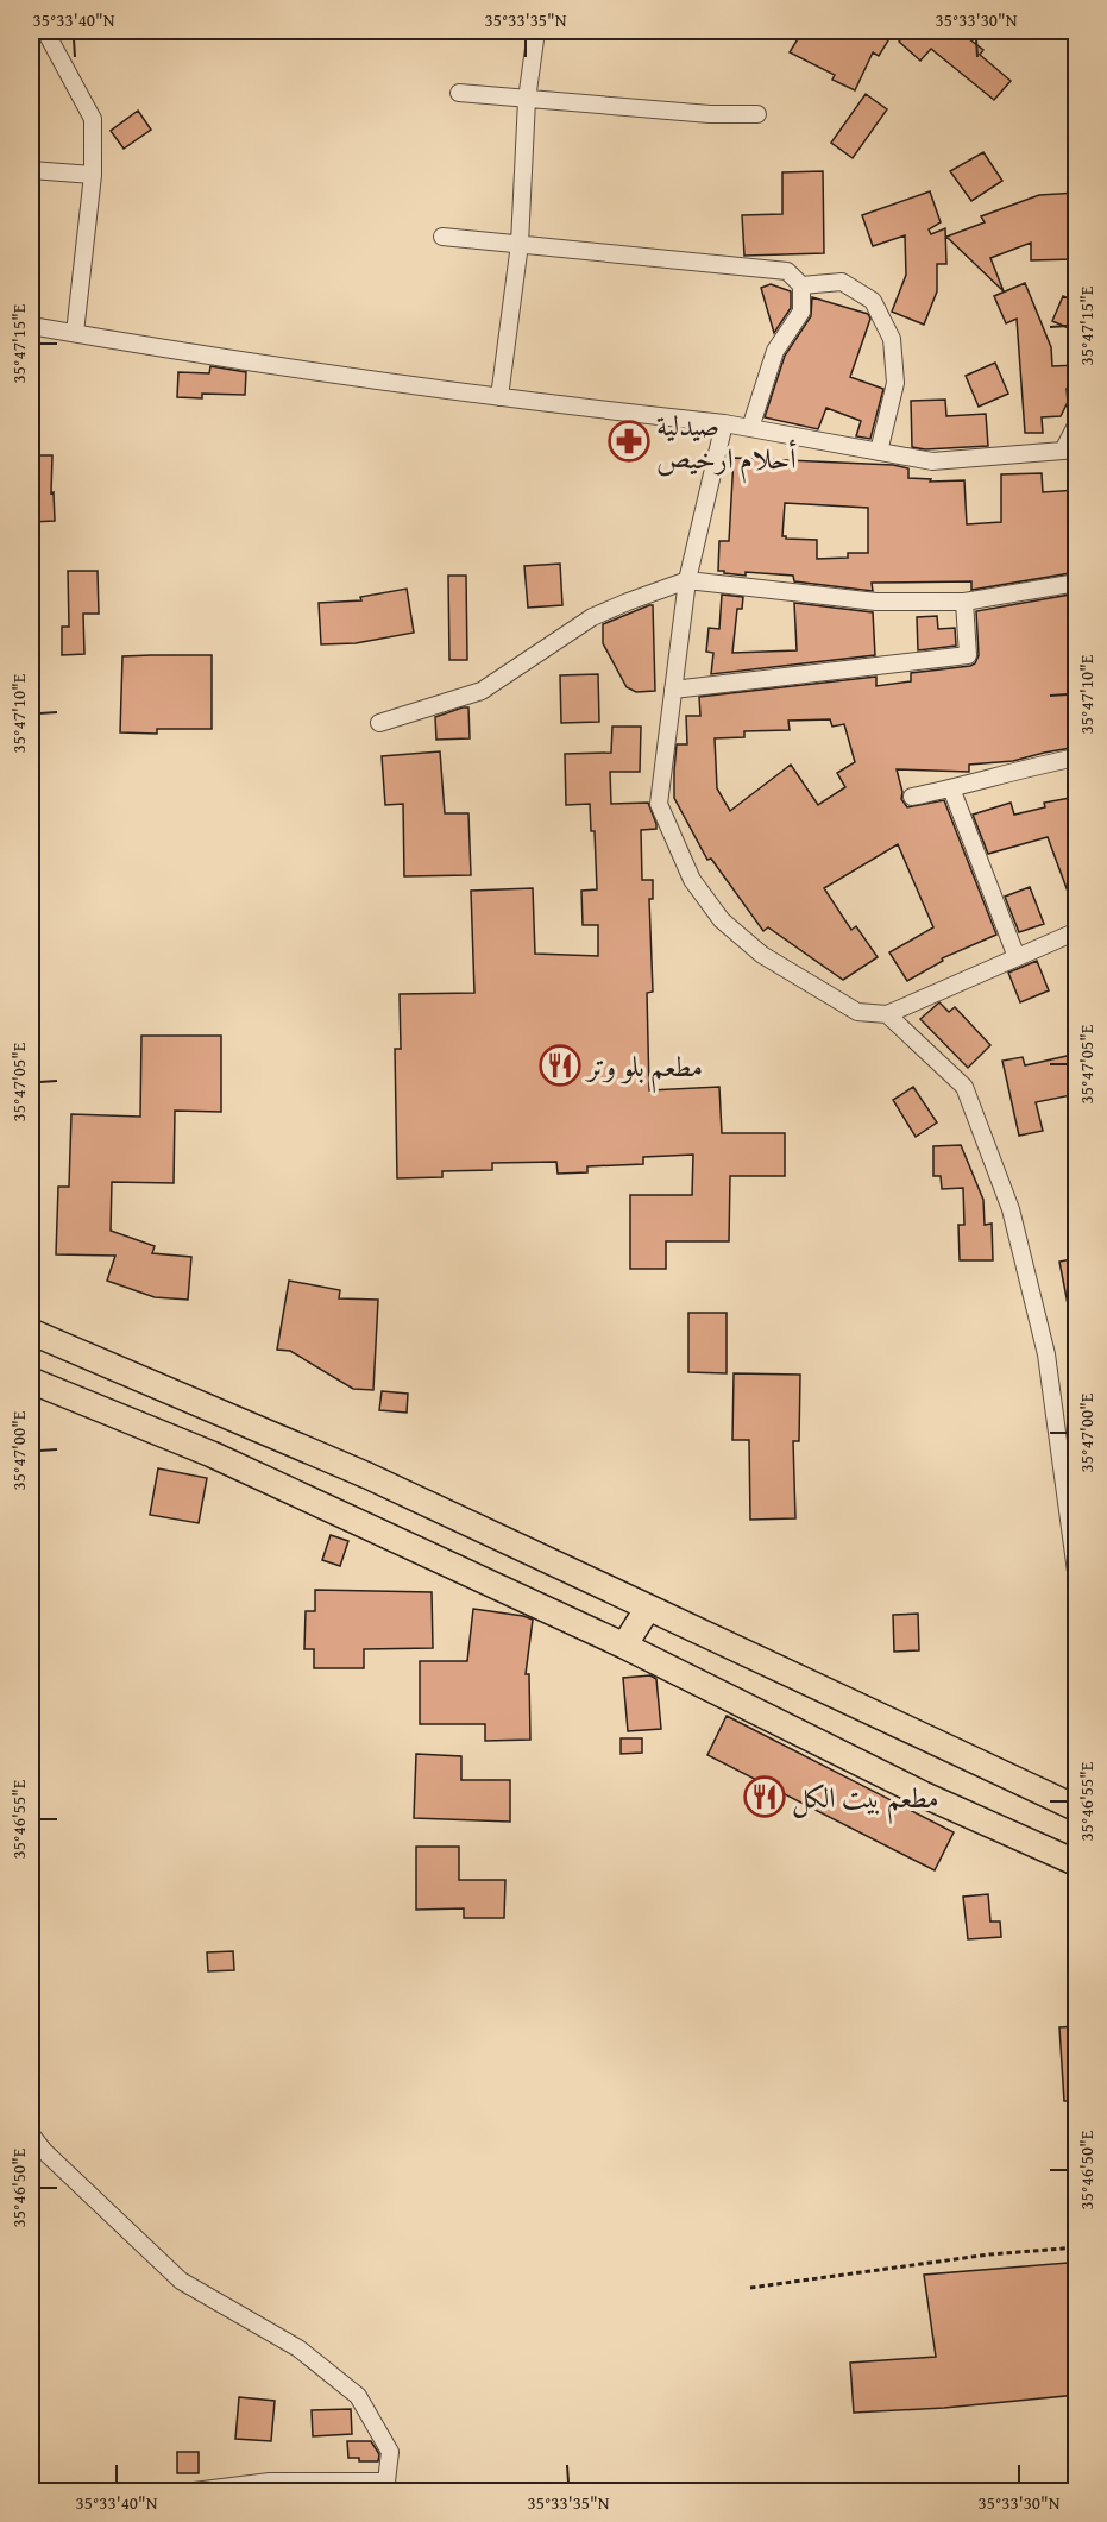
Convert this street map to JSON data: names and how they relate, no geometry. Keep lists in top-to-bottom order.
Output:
{
  "places": {
    "pharmacy": ["صيدلية أحلام ارخيص"],
    "restaurant": ["مطعم بلو وتر", "مطعم بيت الكل"]
  },
  "coordinates": [
    "35°33'40\"N",
    "35°33'35\"N",
    "35°33'30\"N",
    "35°47'15\"E",
    "35°47'10\"E",
    "35°47'05\"E",
    "35°47'00\"E",
    "35°46'55\"E",
    "35°46'50\"E"
  ]
}
